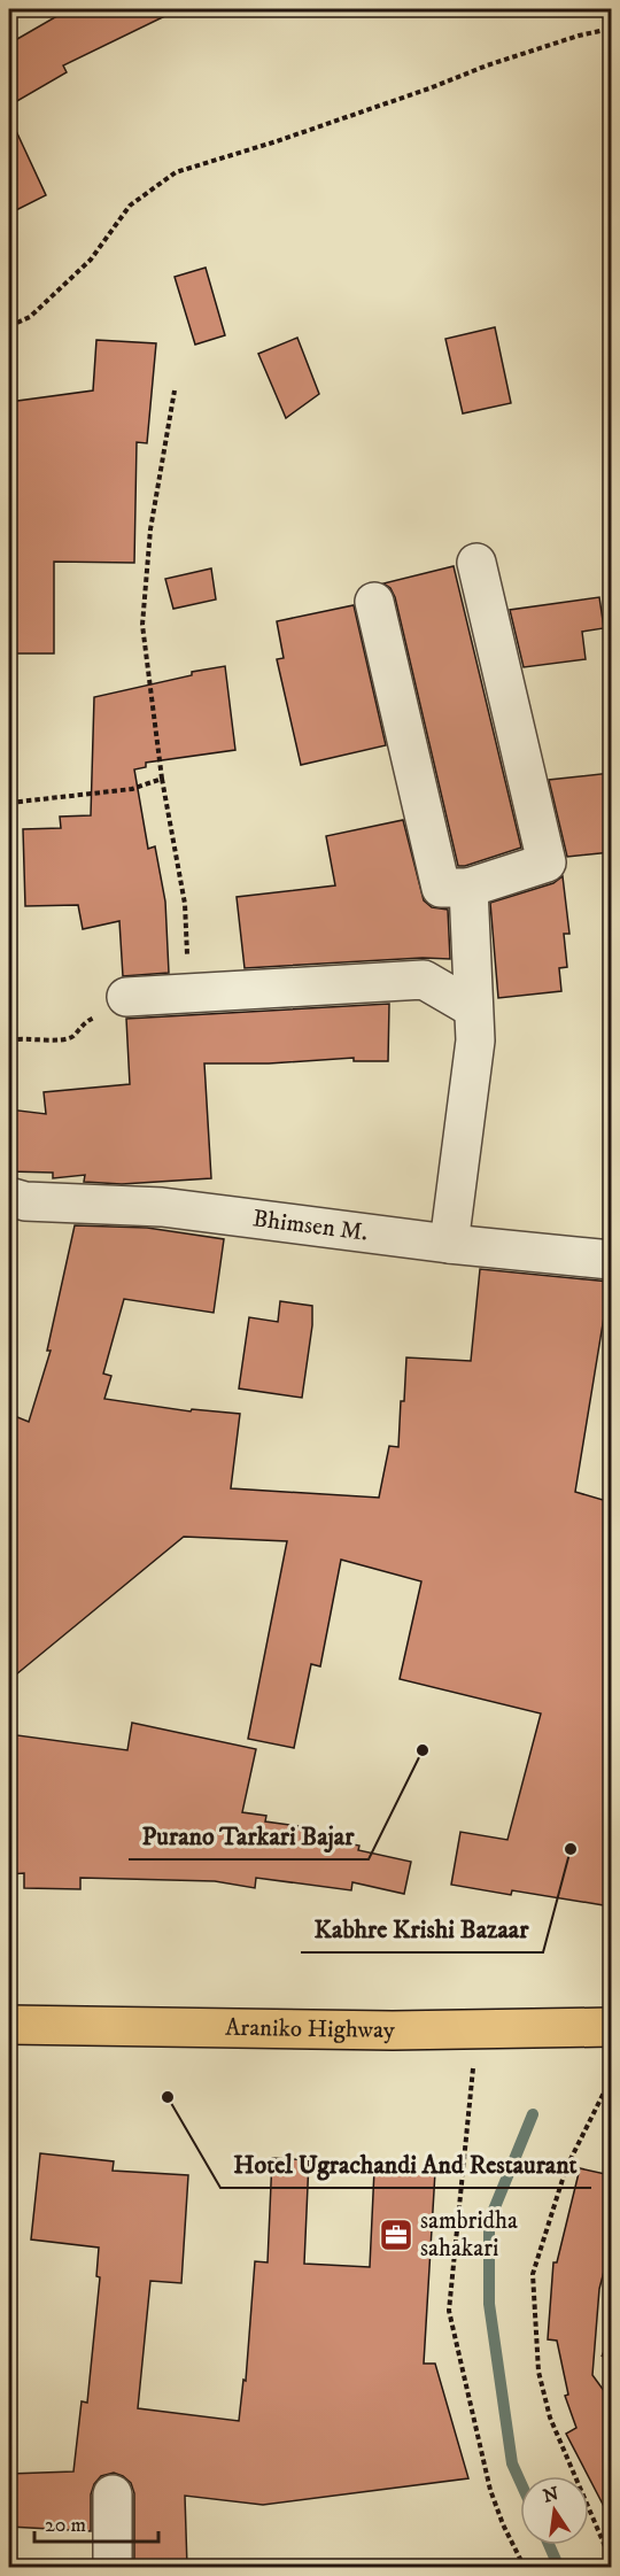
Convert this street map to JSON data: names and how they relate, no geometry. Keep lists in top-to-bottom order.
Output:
{
  "streets": {
    "highway": ["Araniko Highway"],
    "street": ["Bhimsen M."]
  },
  "places": {
    "other": ["Purano Tarkari Bajar", "Kabhre Krishi Bazaar", "Hotel Ugrachandi And Restaurant"],
    "office": ["sambridha sahakari"]
  },
  "scale_bar": "20 m",
  "north": "top"
}
